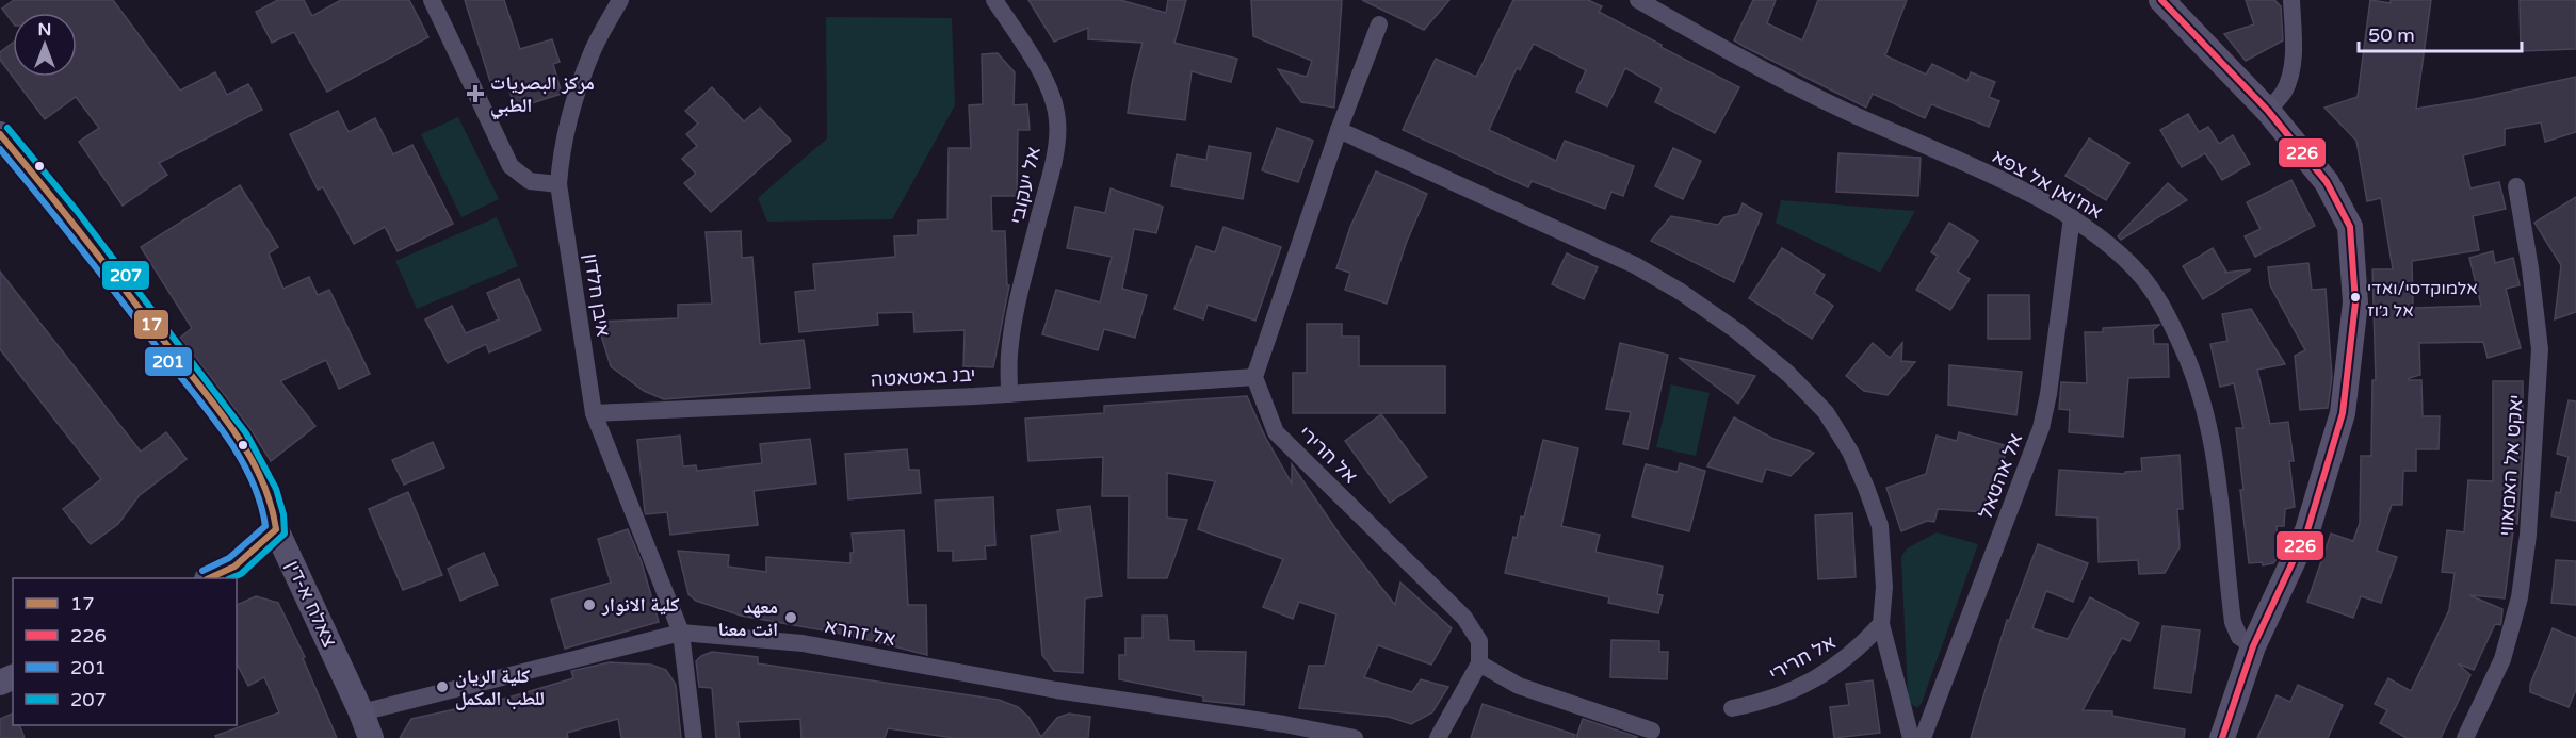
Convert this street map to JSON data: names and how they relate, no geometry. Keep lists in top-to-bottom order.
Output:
{
  "streets": {
    "main road": ["צאלח א-דין"],
    "street": [
      "אח'ואן אל צפא",
      "אל יעקובי",
      "איבן חלדון",
      "יבנ באטאטה",
      "אל חרירי",
      "יאקט אל האמאווי",
      "אל אהטאל",
      "אל זהרא"
    ]
  },
  "crossings": [
    ["אח'ואן אל צפא", "אל אהטאל"],
    ["אל יעקובי", "יבנ באטאטה"],
    ["איבן חלדון", "יבנ באטאטה"],
    ["איבן חלדון", "אל זהרא"],
    ["יבנ באטאטה", "אל חרירי"],
    ["צאלח א-דין", "אל זהרא"]
  ],
  "places": {
    "health": ["مركز البصريات الطبي"],
    "other": [
      "אלמוקדסי/ואדי אל ג׳וז",
      "كلية الانوار",
      "معهد انت معنا",
      "كلية الريان للطب المكمل"
    ]
  },
  "lines": [
    "transit line 226",
    "transit line 207",
    "transit line 17",
    "transit line 201"
  ],
  "legend": [
    "17",
    "226",
    "201",
    "207"
  ],
  "scale_bar": "50 m",
  "north": "top"
}
